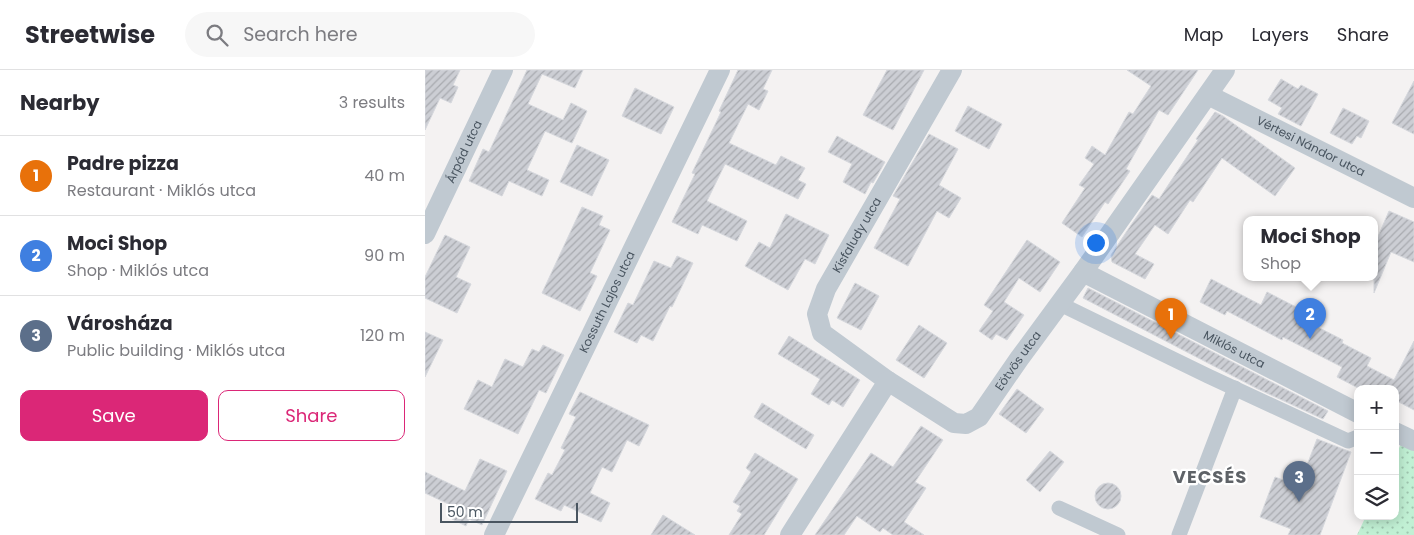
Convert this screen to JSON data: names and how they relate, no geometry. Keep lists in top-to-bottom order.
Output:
{
  "streets": {
    "street": [
      "Vértesi Nándor utca",
      "Árpád utca",
      "Kisfaludy utca",
      "Kossuth Lajos utca",
      "Miklós utca",
      "Eötvös utca"
    ]
  },
  "crossings": [
    ["Vértesi Nándor utca", "Eötvös utca"],
    ["Kisfaludy utca", "Eötvös utca"],
    ["Miklós utca", "Eötvös utca"]
  ],
  "districts": ["VECSÉS"],
  "scale_bar": "50 m",
  "page": {
    "header": "Streetwise",
    "search": "Search here",
    "nav": ["Map", "Layers", "Share"],
    "heading": ["Nearby", "3 results"],
    "list": [
      {
        "mark": "1",
        "name": "Padre pizza",
        "note": "Restaurant · Miklós utca",
        "value": "40 m"
      },
      {
        "mark": "2",
        "name": "Moci Shop",
        "note": "Shop · Miklós utca",
        "value": "90 m"
      },
      {
        "mark": "3",
        "name": "Városháza",
        "note": "Public building · Miklós utca",
        "value": "120 m"
      }
    ],
    "popup": ["Moci Shop", "Shop"],
    "pins": ["1", "2", "3"],
    "buttons": ["Save", "Share"],
    "map_buttons": ["+", "−"],
    "scale": "50 m"
  }
}
